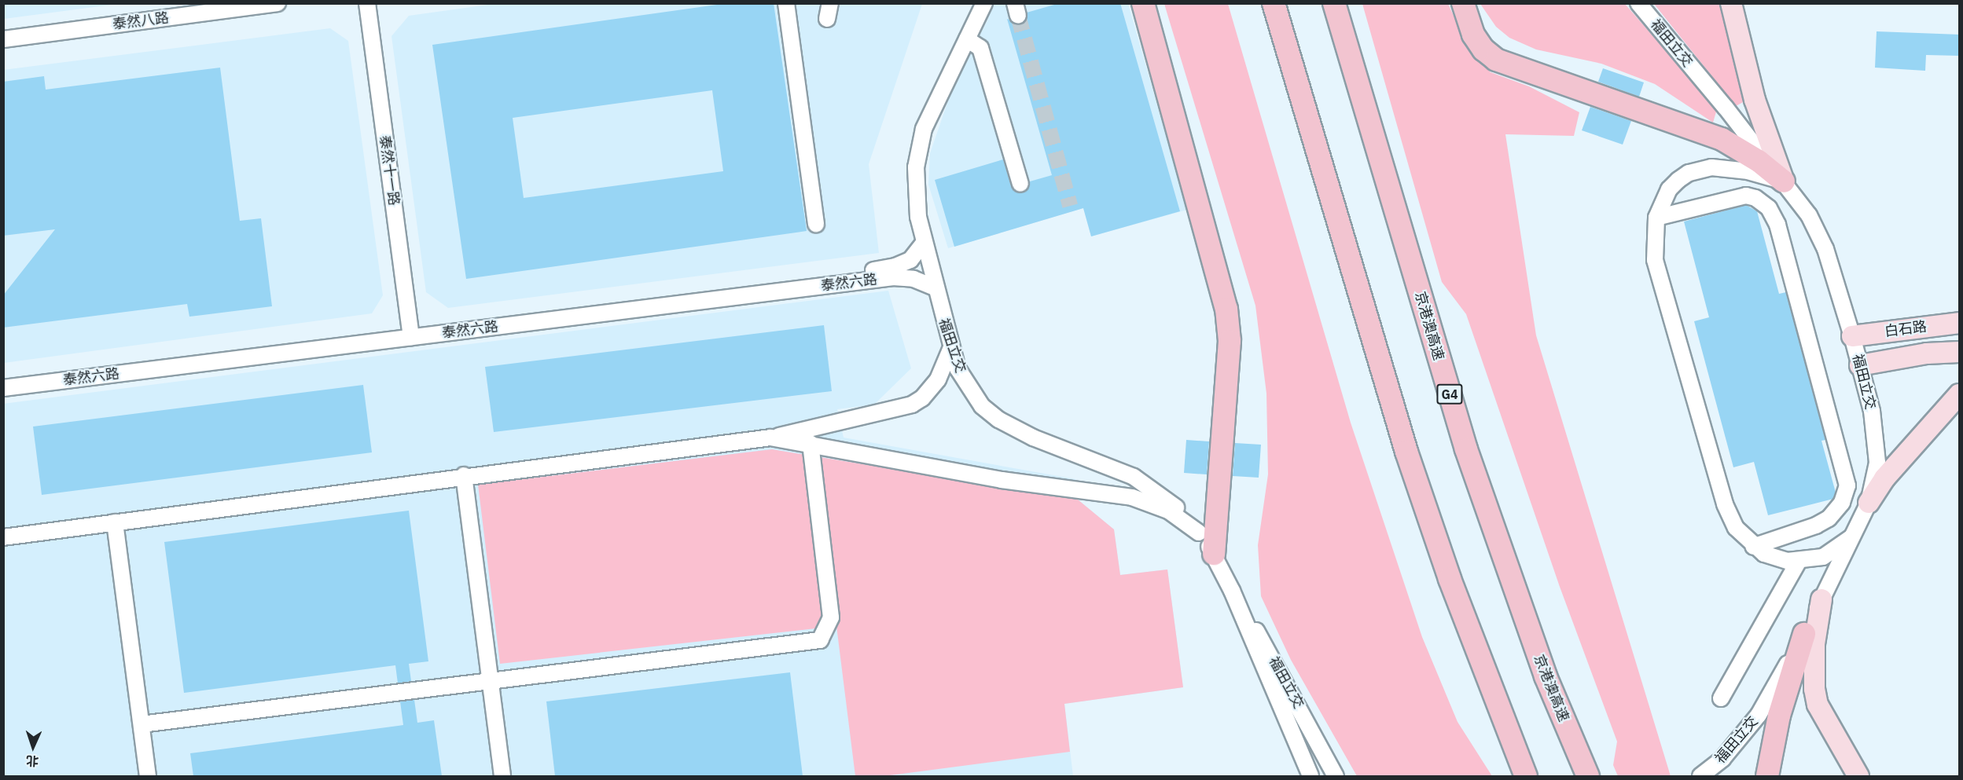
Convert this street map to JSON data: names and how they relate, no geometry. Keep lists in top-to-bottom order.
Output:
{
  "streets": {
    "highway": ["京港澳高速", "G4"],
    "main road": ["白石路"],
    "street": [
      "泰然八路",
      "福田立交",
      "泰然十一路",
      "泰然六路"
    ]
  },
  "crossings": [
    ["福田立交", "泰然六路"],
    ["福田立交", "白石路"],
    ["泰然十一路", "泰然六路"]
  ],
  "north": "bottom"
}
